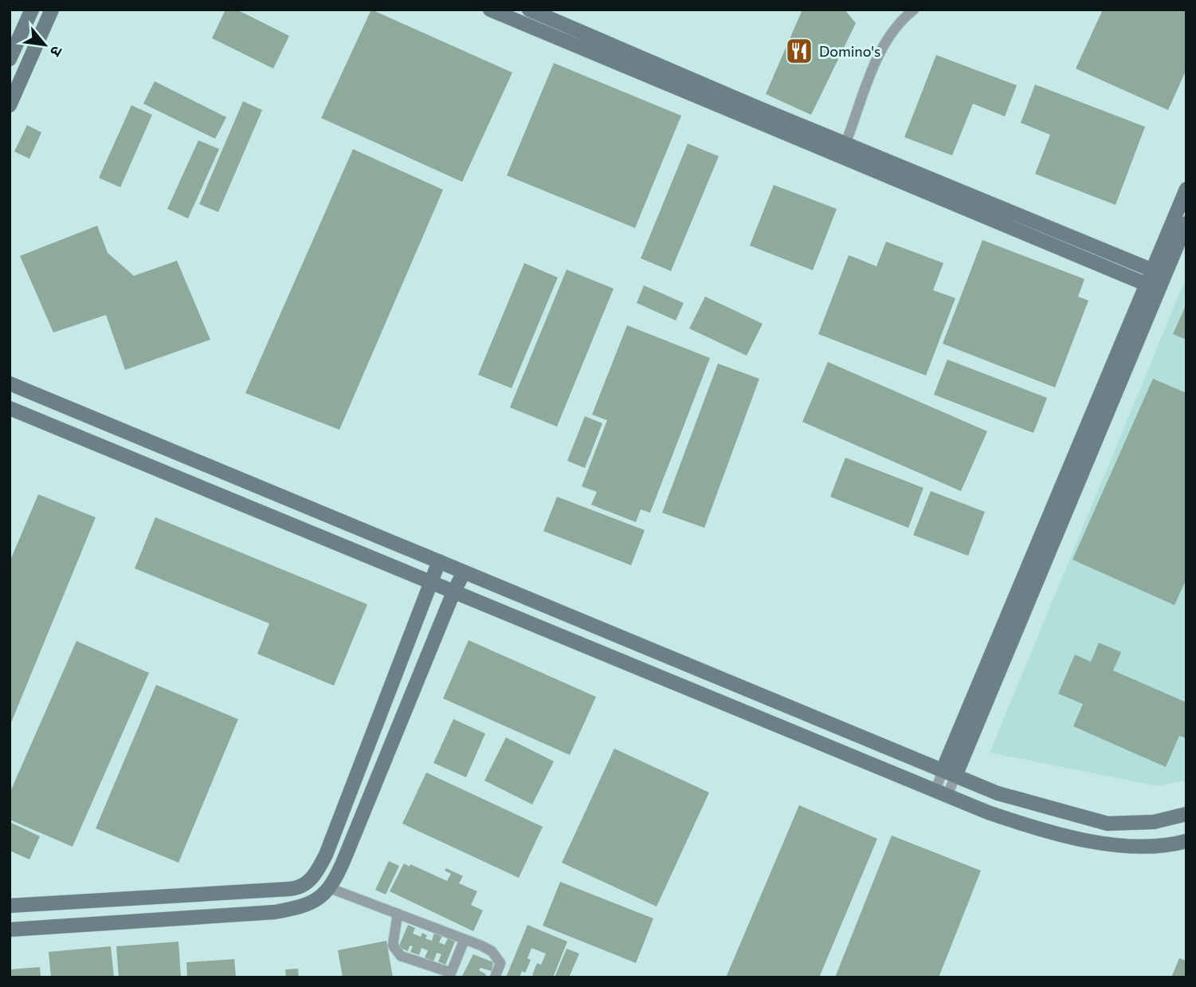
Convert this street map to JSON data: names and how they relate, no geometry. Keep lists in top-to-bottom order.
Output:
{
  "places": {
    "restaurant": ["Domino's"]
  },
  "north": "bottom right"
}
